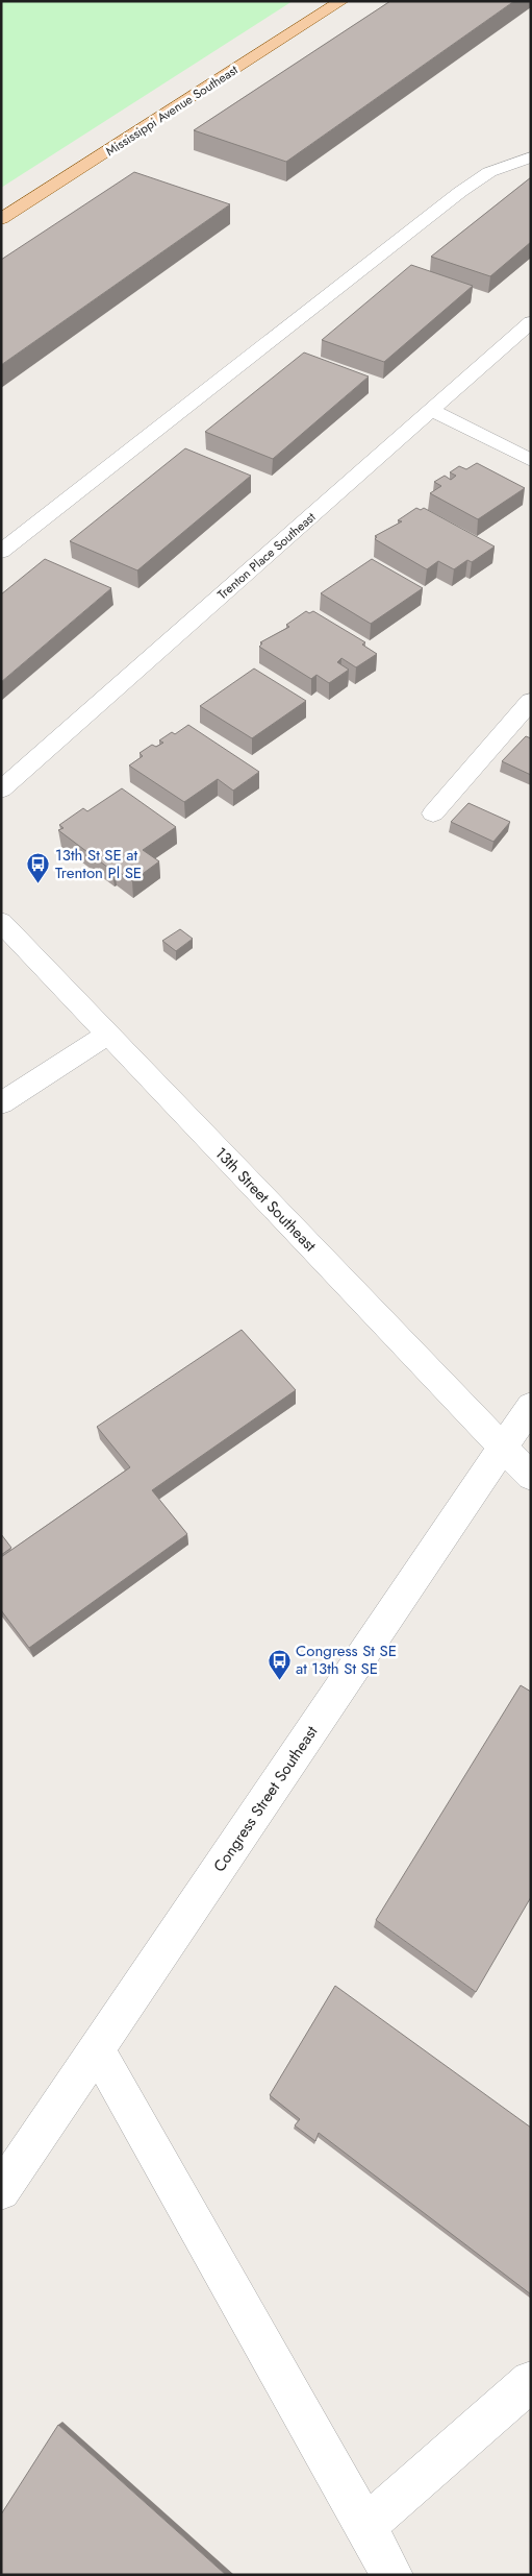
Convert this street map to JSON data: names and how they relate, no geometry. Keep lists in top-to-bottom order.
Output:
{
  "streets": {
    "main road": ["Mississippi Avenue Southeast"],
    "street": ["Trenton Place Southeast", "13th Street Southeast", "Congress Street Southeast"]
  },
  "crossings": [
    ["13th Street Southeast", "Congress Street Southeast"]
  ],
  "places": {
    "bus stop": ["13th St SE at Trenton Pl SE", "Congress St SE at 13th St SE"]
  }
}
